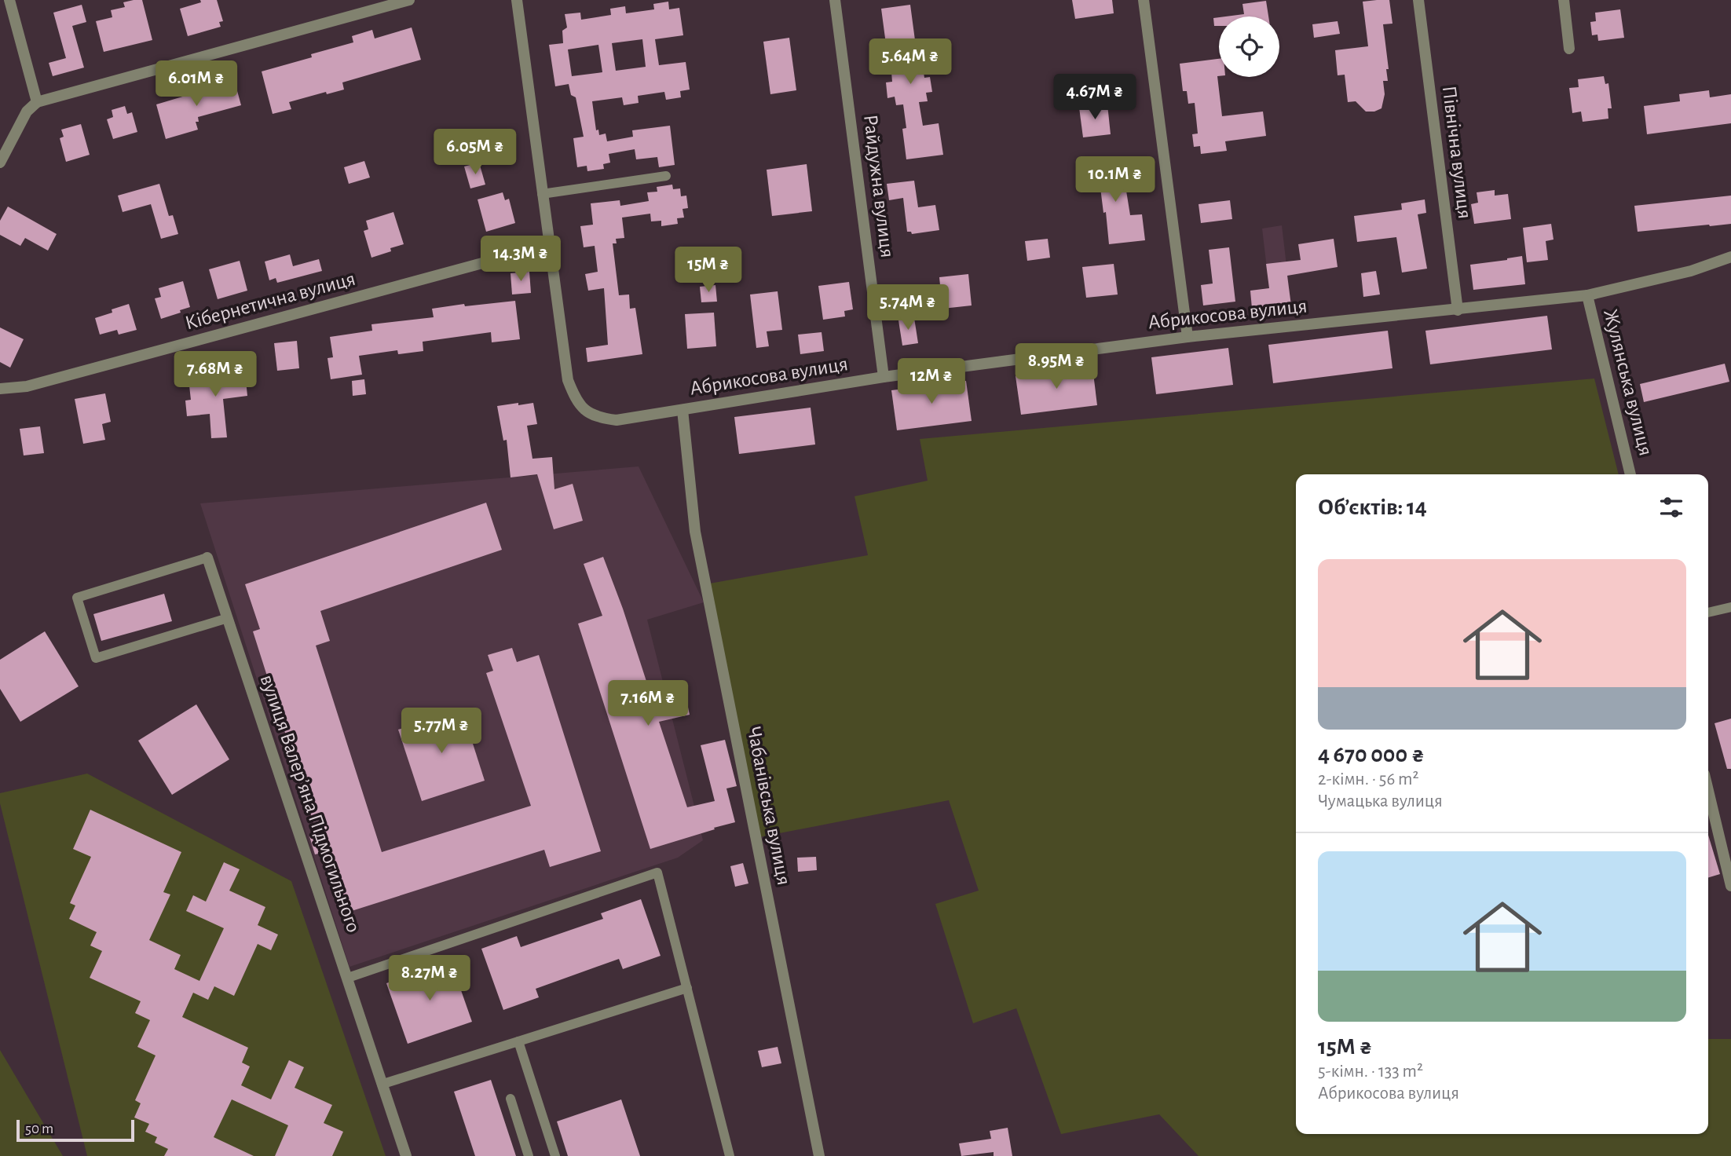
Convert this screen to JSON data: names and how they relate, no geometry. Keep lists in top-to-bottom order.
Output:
{
  "streets": {
    "street": [
      "Північна вулиця",
      "Райдужна вулиця",
      "Кібернетична вулиця",
      "Абрикосова вулиця",
      "Жулянська вулиця",
      "вулиця Валерʼяна Підмогильного",
      "Чабанівська вулиця"
    ]
  },
  "crossings": [
    ["Північна вулиця", "Абрикосова вулиця"],
    ["Райдужна вулиця", "Абрикосова вулиця"],
    ["Кібернетична вулиця", "Абрикосова вулиця"],
    ["Абрикосова вулиця", "Жулянська вулиця"],
    ["Абрикосова вулиця", "Чабанівська вулиця"]
  ],
  "scale_bar": "50 m",
  "page": {
    "price": [
      "5.64M ₴",
      "6.01M ₴",
      "4.67M ₴",
      "6.05M ₴",
      "10.1M ₴",
      "14.3M ₴",
      "15M ₴",
      "5.74M ₴",
      "8.95M ₴",
      "7.68M ₴",
      "12M ₴",
      "7.16M ₴",
      "5.77M ₴",
      "8.27M ₴"
    ],
    "heading": "Об’єктів: 14",
    "list": [
      {
        "name": "4 670 000 ₴",
        "note": "2-кімн. · 56 m² · Чумацька вулиця"
      },
      {
        "name": "15M ₴",
        "note": "5-кімн. · 133 m² · Абрикосова вулиця"
      }
    ],
    "scale": "50 m"
  }
}
